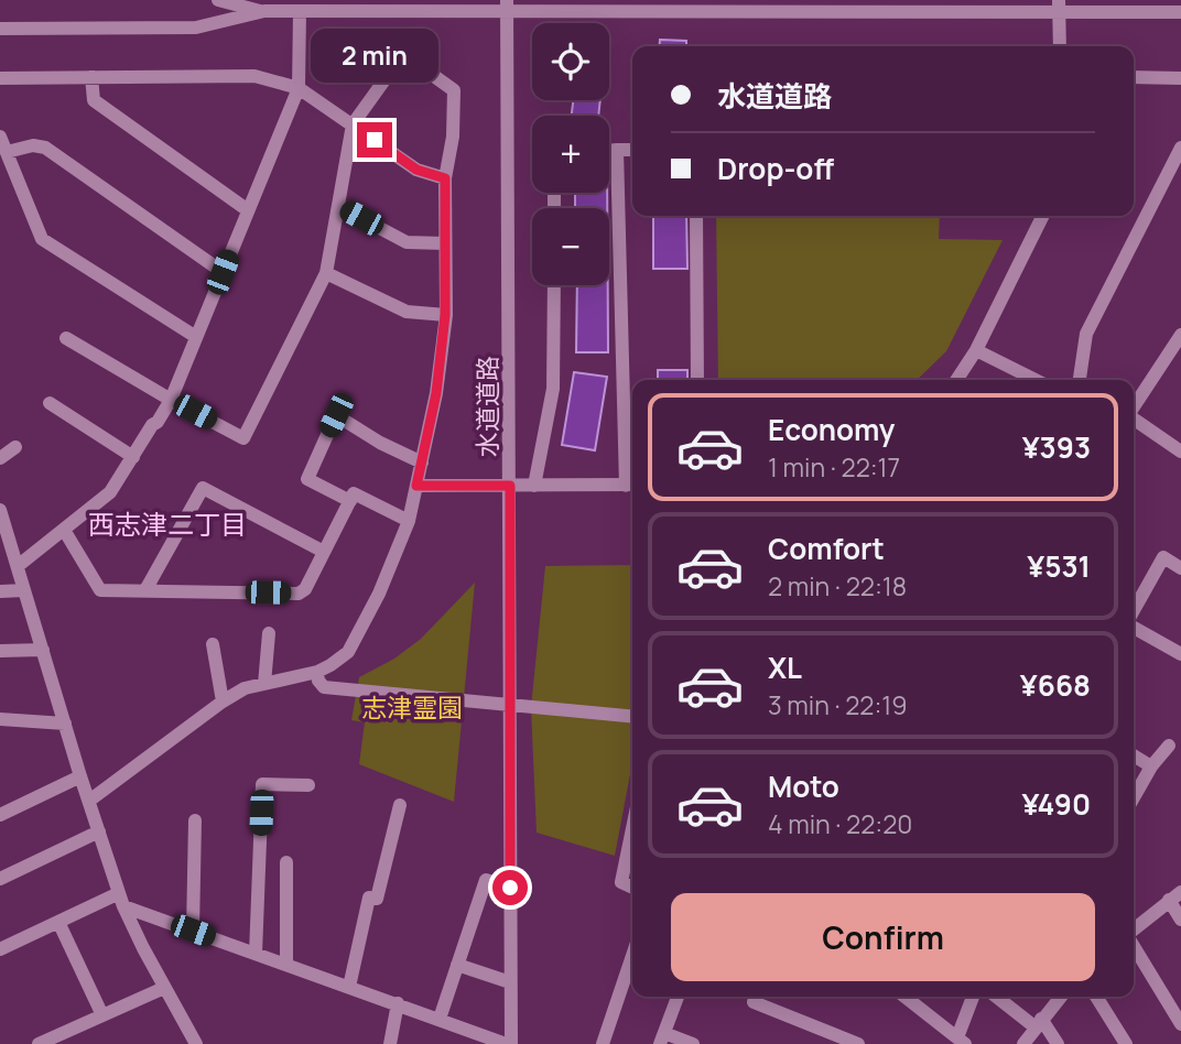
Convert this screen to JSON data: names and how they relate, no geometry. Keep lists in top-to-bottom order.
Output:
{
  "streets": {
    "street": ["水道道路"]
  },
  "districts": ["西志津二丁目"],
  "parks": ["志津霊園"],
  "page": {
    "map_buttons": ["+", "−"],
    "bubble": "2 min",
    "banner": ["水道道路", "Drop-off"],
    "list": [
      {
        "name": "Economy",
        "note": "1 min · 22:17",
        "value": "¥393"
      },
      {
        "name": "Comfort",
        "note": "2 min · 22:18",
        "value": "¥531"
      },
      {
        "name": "XL",
        "note": "3 min · 22:19",
        "value": "¥668"
      },
      {
        "name": "Moto",
        "note": "4 min · 22:20",
        "value": "¥490"
      }
    ],
    "buttons": "Confirm"
  }
}
